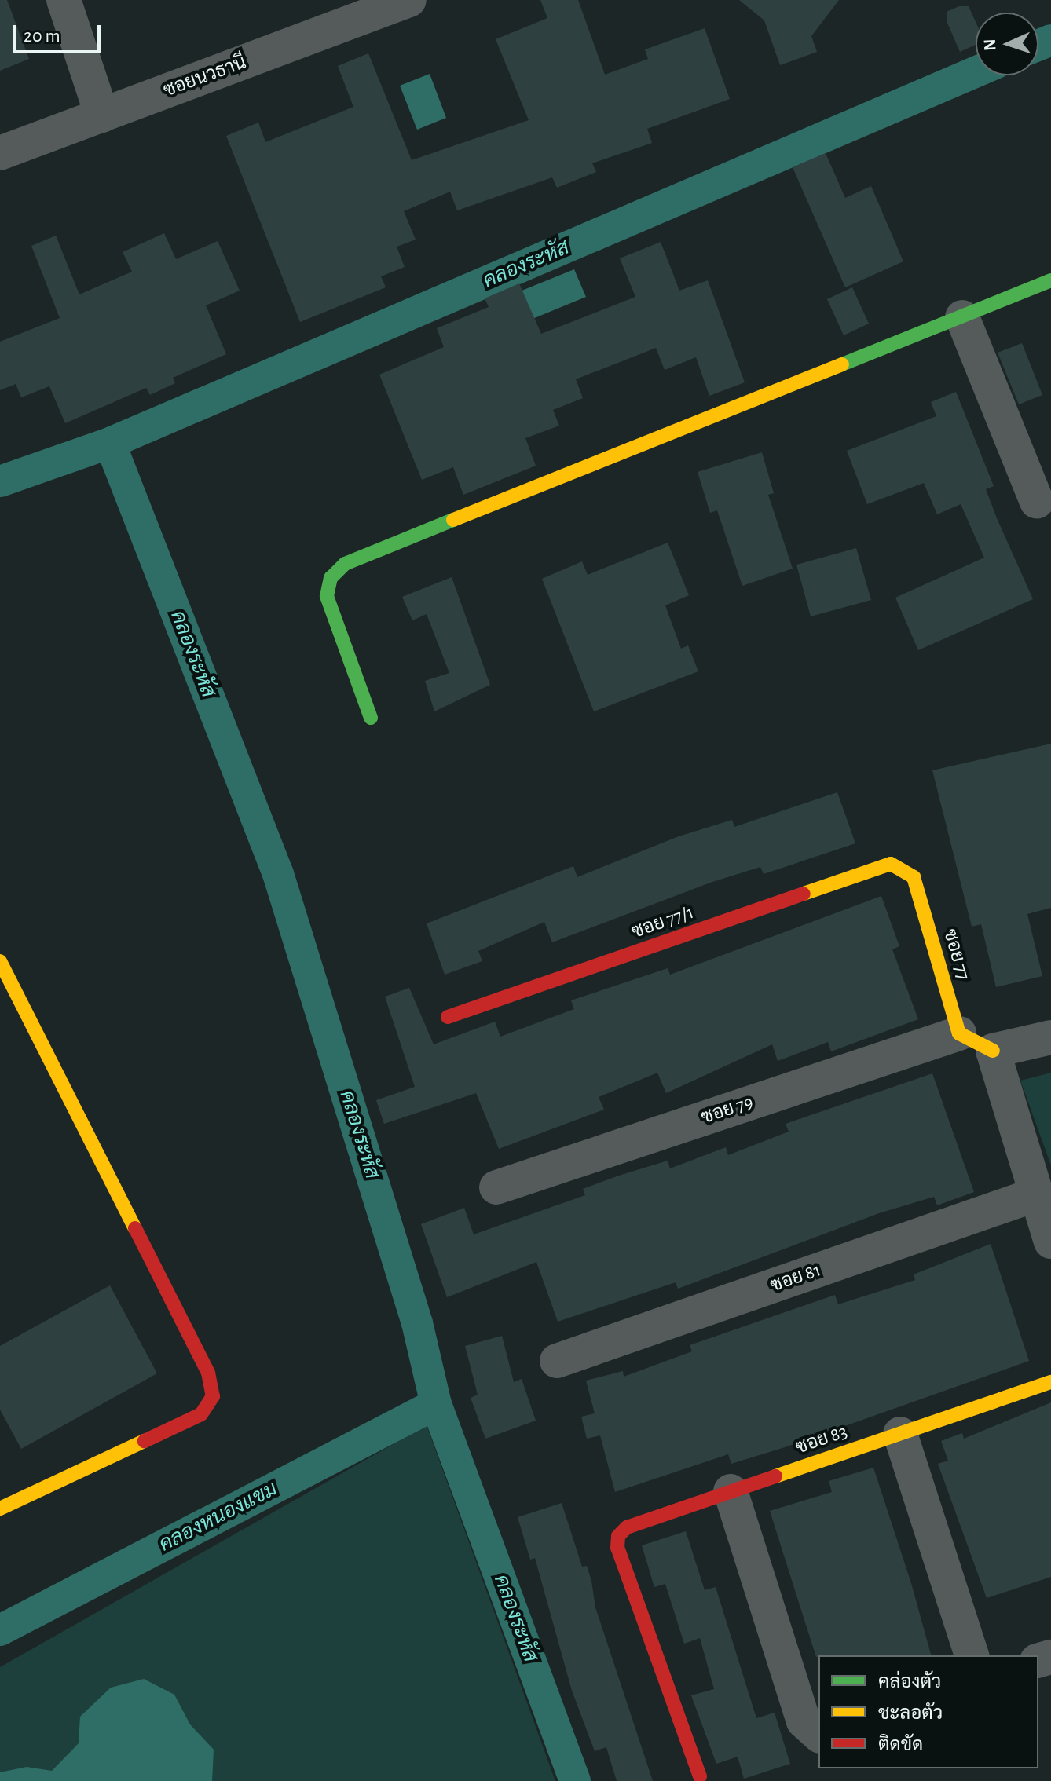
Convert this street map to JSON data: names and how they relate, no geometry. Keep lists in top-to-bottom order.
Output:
{
  "streets": {
    "street": [
      "ซอยนวธานี",
      "ซอย 77/1",
      "ซอย 77",
      "ซอย 79",
      "ซอย 81",
      "ซอย 83"
    ]
  },
  "crossings": [
    ["ซอย 77/1", "ซอย 77"],
    ["ซอย 77", "ซอย 79"]
  ],
  "water": ["คลองระหัส", "คลองหนองแขม"],
  "legend": ["คล่องตัว", "ชะลอตัว", "ติดขัด"],
  "scale_bar": "20 m",
  "north": "left"
}
